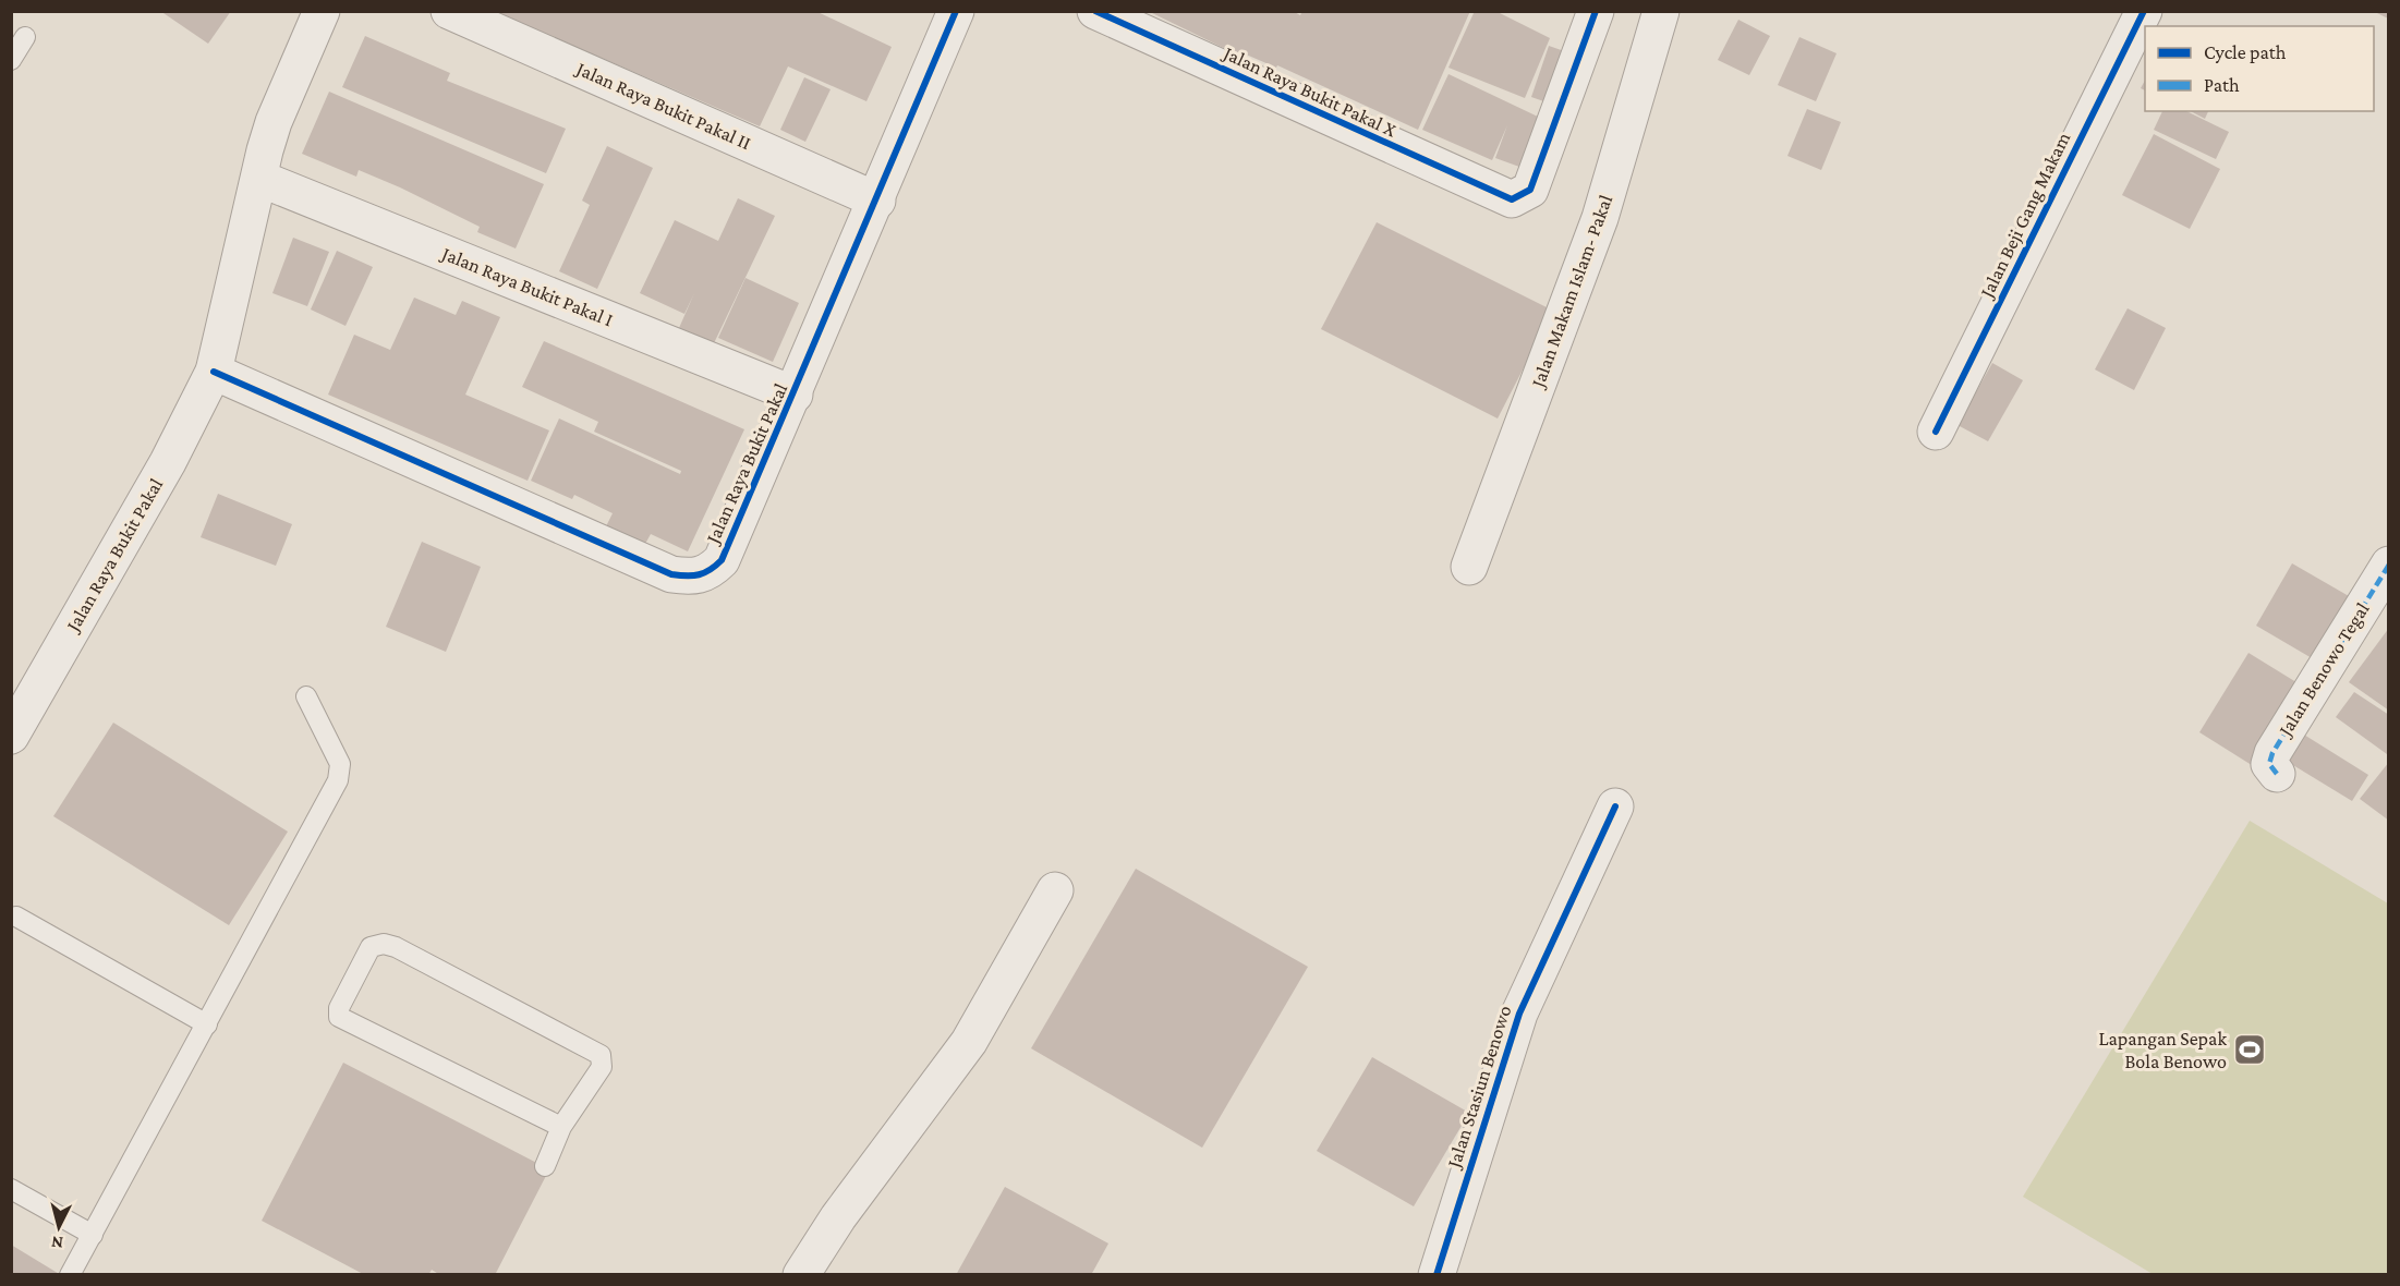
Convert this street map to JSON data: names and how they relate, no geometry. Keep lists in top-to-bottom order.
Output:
{
  "streets": {
    "street": [
      "Jalan Raya Bukit Pakal X",
      "Jalan Raya Bukit Pakal II",
      "Jalan Beji Gang Makam",
      "Jalan Raya Bukit Pakal I",
      "Jalan Makam Islam- Pakal",
      "Jalan Raya Bukit Pakal",
      "Jalan Benowo Tegal",
      "Jalan Stasiun Benowo"
    ]
  },
  "crossings": [
    ["Jalan Raya Bukit Pakal II", "Jalan Raya Bukit Pakal"],
    ["Jalan Raya Bukit Pakal I", "Jalan Raya Bukit Pakal"]
  ],
  "places": {
    "sports": ["Lapangan Sepak Bola Benowo"]
  },
  "legend": ["Cycle path", "Path"],
  "north": "bottom"
}
